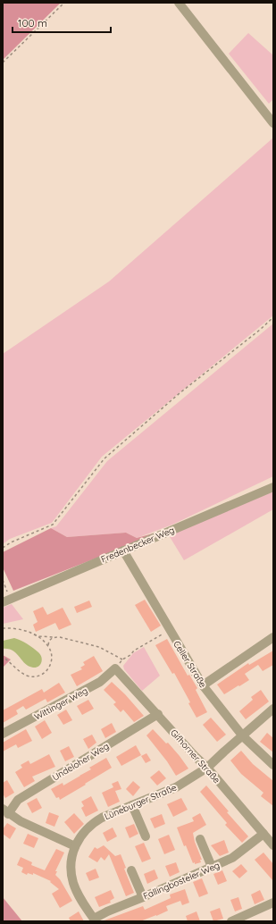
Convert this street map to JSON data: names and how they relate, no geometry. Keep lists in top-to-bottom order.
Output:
{
  "streets": {
    "street": [
      "Fredenbecker Weg",
      "Celler Straße",
      "Wittinger Weg",
      "Gifhorner Straße",
      "Undeloher Weg",
      "Lüneburger Straße",
      "Fallingbosteler Weg"
    ]
  },
  "crossings": [
    ["Fredenbecker Weg", "Celler Straße"],
    ["Celler Straße", "Lüneburger Straße"],
    ["Wittinger Weg", "Gifhorner Straße"],
    ["Gifhorner Straße", "Undeloher Weg"],
    ["Gifhorner Straße", "Lüneburger Straße"],
    ["Gifhorner Straße", "Fallingbosteler Weg"],
    ["Lüneburger Straße", "Fallingbosteler Weg"]
  ],
  "scale_bar": "100 m"
}
